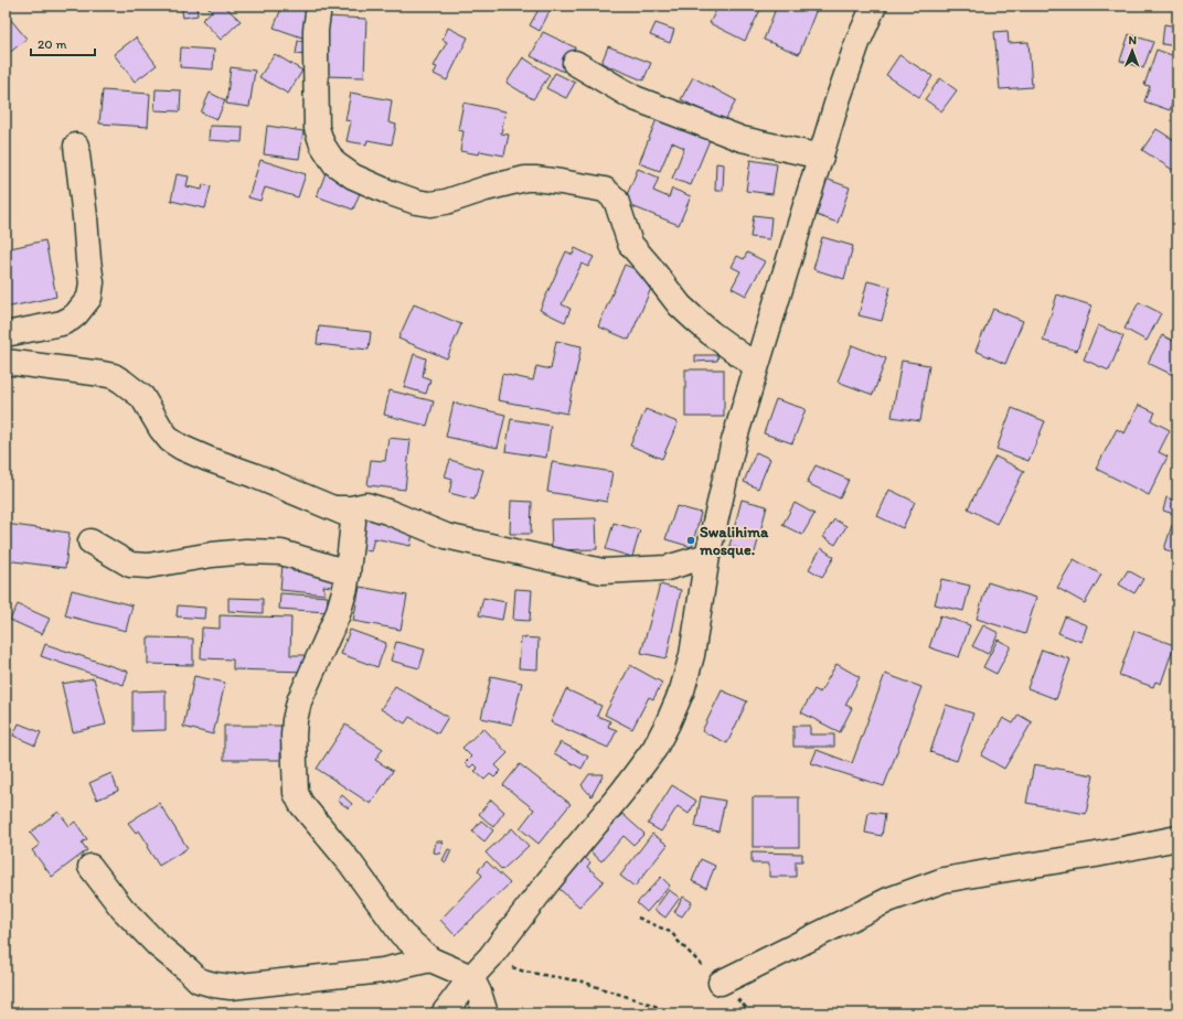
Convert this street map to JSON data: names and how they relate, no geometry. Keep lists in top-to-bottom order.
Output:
{
  "places": ["Swalihima mosque."],
  "scale_bar": "20 m",
  "north": "top"
}
